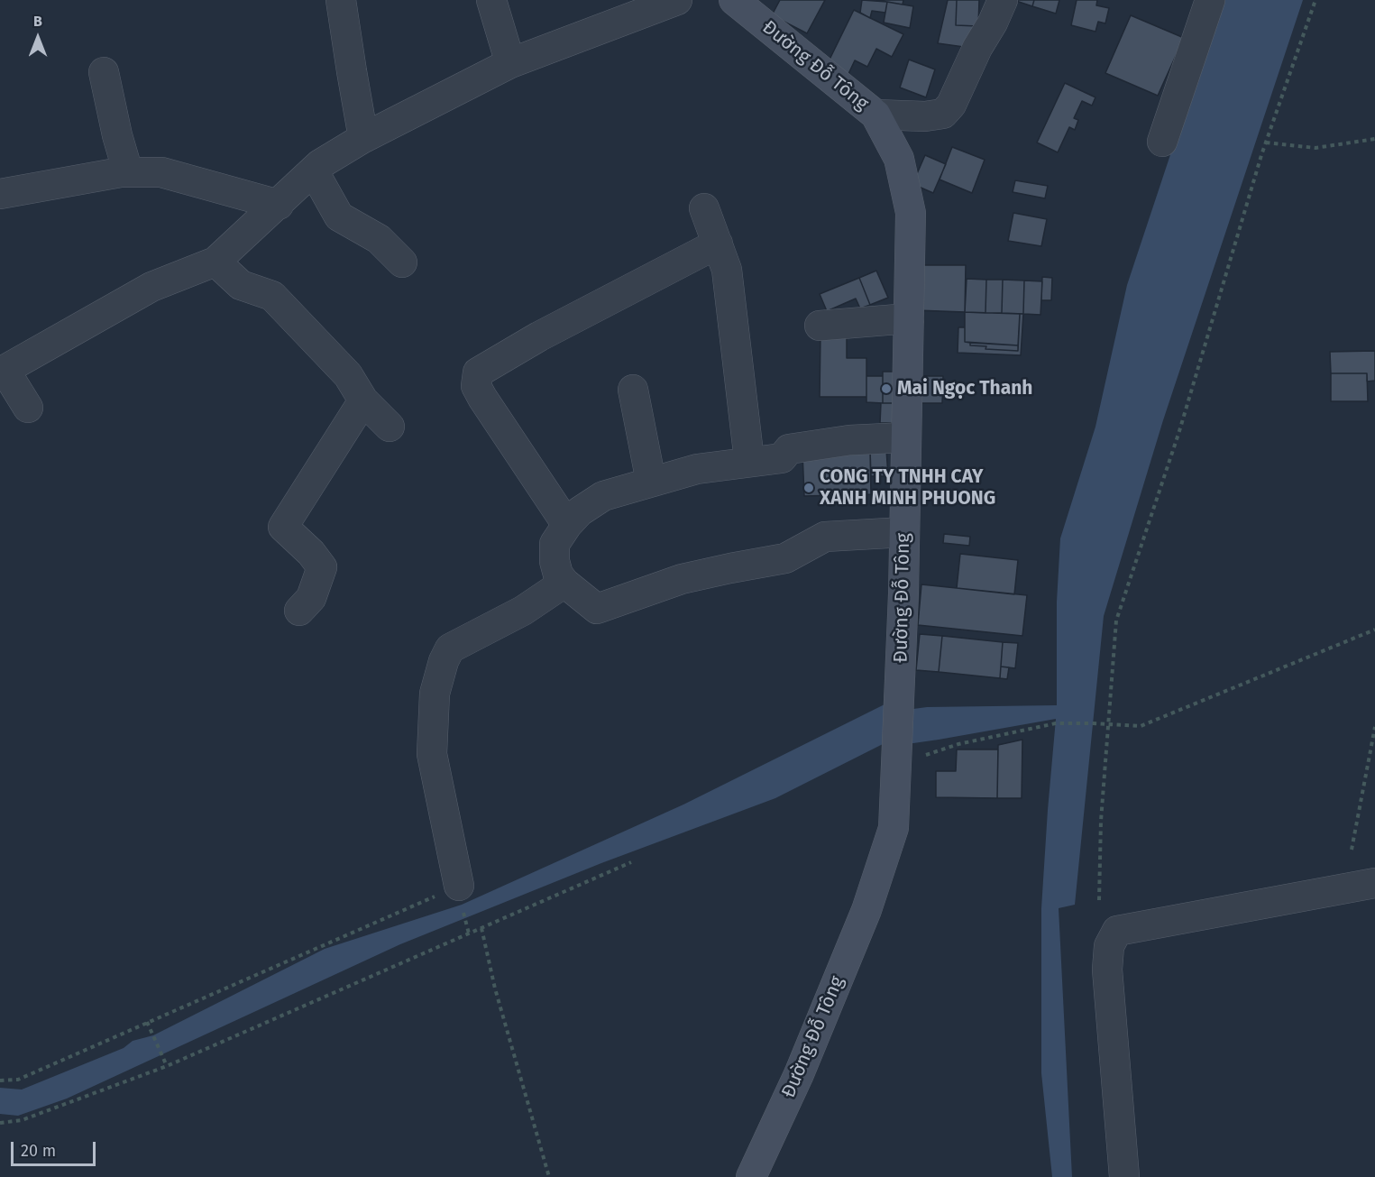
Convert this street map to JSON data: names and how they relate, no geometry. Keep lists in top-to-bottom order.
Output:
{
  "streets": {
    "main road": ["Đường Đỗ Tông"]
  },
  "places": ["Mai Ngọc Thanh", "CONG TY TNHH CAY XANH MINH PHUONG"],
  "scale_bar": "20 m",
  "north": "top"
}
